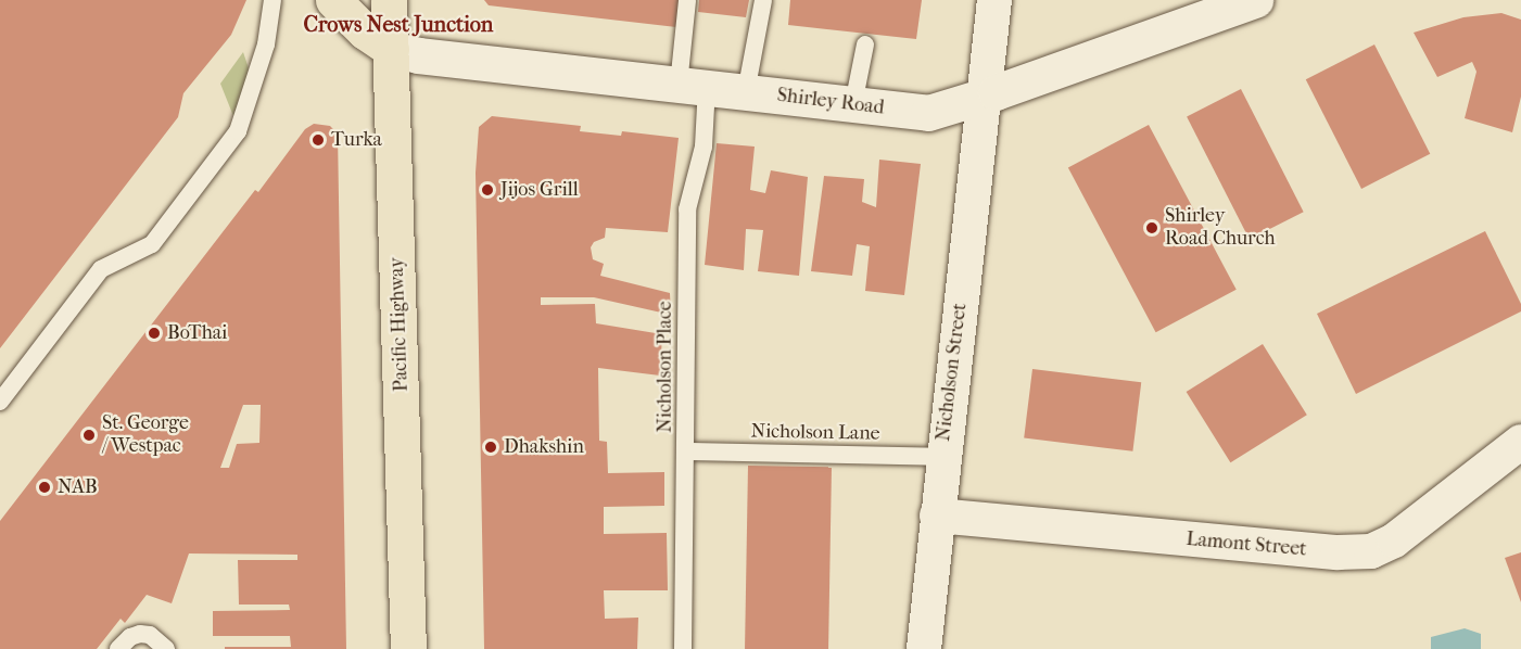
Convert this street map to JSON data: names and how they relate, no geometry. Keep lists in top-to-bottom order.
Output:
{
  "streets": {
    "main road": ["Shirley Road", "Pacific Highway"],
    "street": ["Nicholson Street", "Lamont Street"],
    "lane": ["Nicholson Place", "Nicholson Lane"]
  },
  "crossings": [
    ["Shirley Road", "Pacific Highway"],
    ["Shirley Road", "Nicholson Place"],
    ["Shirley Road", "Nicholson Street"],
    ["Nicholson Place", "Nicholson Lane"],
    ["Nicholson Street", "Nicholson Lane"],
    ["Nicholson Street", "Lamont Street"]
  ],
  "districts": ["Crows Nest Junction"],
  "places": [
    "Turka",
    "Jijos Grill",
    "Shirley Road Church",
    "BoThai",
    "St. George / Westpac",
    "Dhakshin",
    "NAB"
  ]
}
